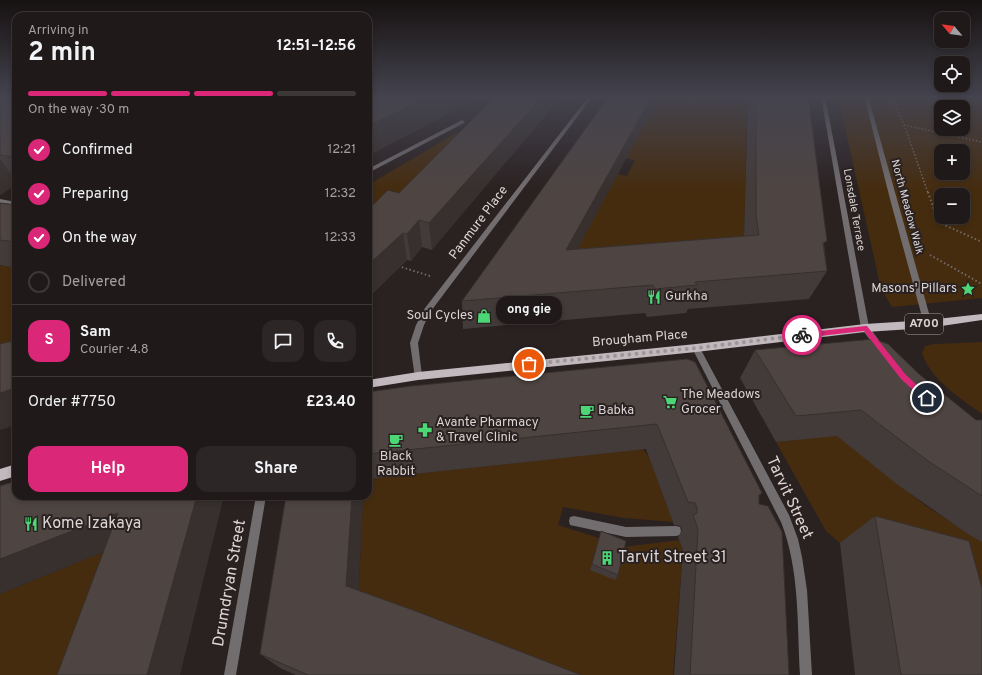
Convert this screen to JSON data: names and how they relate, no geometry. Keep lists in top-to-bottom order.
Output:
{
  "streets": {
    "main road": ["A700", "Brougham Place"],
    "street": [
      "North Meadow Walk",
      "Lonsdale Terrace",
      "Panmure Place",
      "Tarvit Street",
      "Drumdryan Street"
    ]
  },
  "crossings": [
    ["North Meadow Walk", "A700"],
    ["Lonsdale Terrace", "A700"],
    ["Lonsdale Terrace", "Brougham Place"],
    ["Panmure Place", "Brougham Place"],
    ["A700", "Brougham Place"],
    ["Brougham Place", "Tarvit Street"]
  ],
  "places": {
    "place": ["Masons' Pillars"],
    "restaurant": ["Gurkha", "Kome Izakaya"],
    "shop": ["Soul Cycles"],
    "other": ["ong gie"],
    "supermarket": ["The Meadows Grocer"],
    "cafe": ["Babka", "Black Rabbit"],
    "pharmacy": ["Avante Pharmacy & Travel Clinic"],
    "building": ["Tarvit Street 31"]
  },
  "north": "top left",
  "page": {
    "map_buttons": ["+", "−"],
    "heading": ["2 min", "Arriving in", "12:51–12:56"],
    "panel": [
      "Sam",
      "Courier · 4.8",
      "Order #7750",
      "£23.40"
    ],
    "bar": "On the way · 30 m",
    "list": [
      ["Confirmed", "12:21"],
      ["Preparing", "12:32"],
      ["On the way", "12:33"],
      "Delivered"
    ],
    "bubble": "ong gie",
    "round": "S",
    "buttons": ["Help", "Share"]
  }
}
